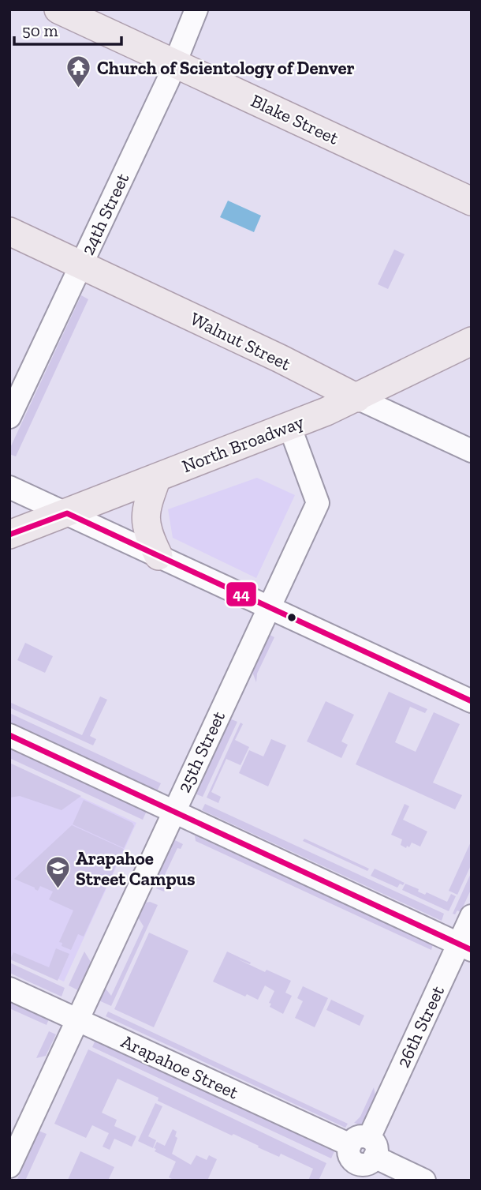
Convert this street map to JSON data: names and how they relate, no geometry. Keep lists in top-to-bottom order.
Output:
{
  "streets": {
    "main road": ["Blake Street", "Walnut Street", "North Broadway"],
    "street": [
      "24th Street",
      "25th Street",
      "26th Street",
      "Arapahoe Street"
    ]
  },
  "crossings": [
    ["Blake Street", "24th Street"],
    ["24th Street", "Walnut Street"],
    ["Walnut Street", "North Broadway"],
    ["North Broadway", "25th Street"],
    ["25th Street", "Arapahoe Street"],
    ["26th Street", "Arapahoe Street"]
  ],
  "places": {
    "temple": ["Church of Scientology of Denver"],
    "school or university": ["Arapahoe Street Campus"]
  },
  "lines": ["transit line 44"],
  "scale_bar": "50 m"
}
